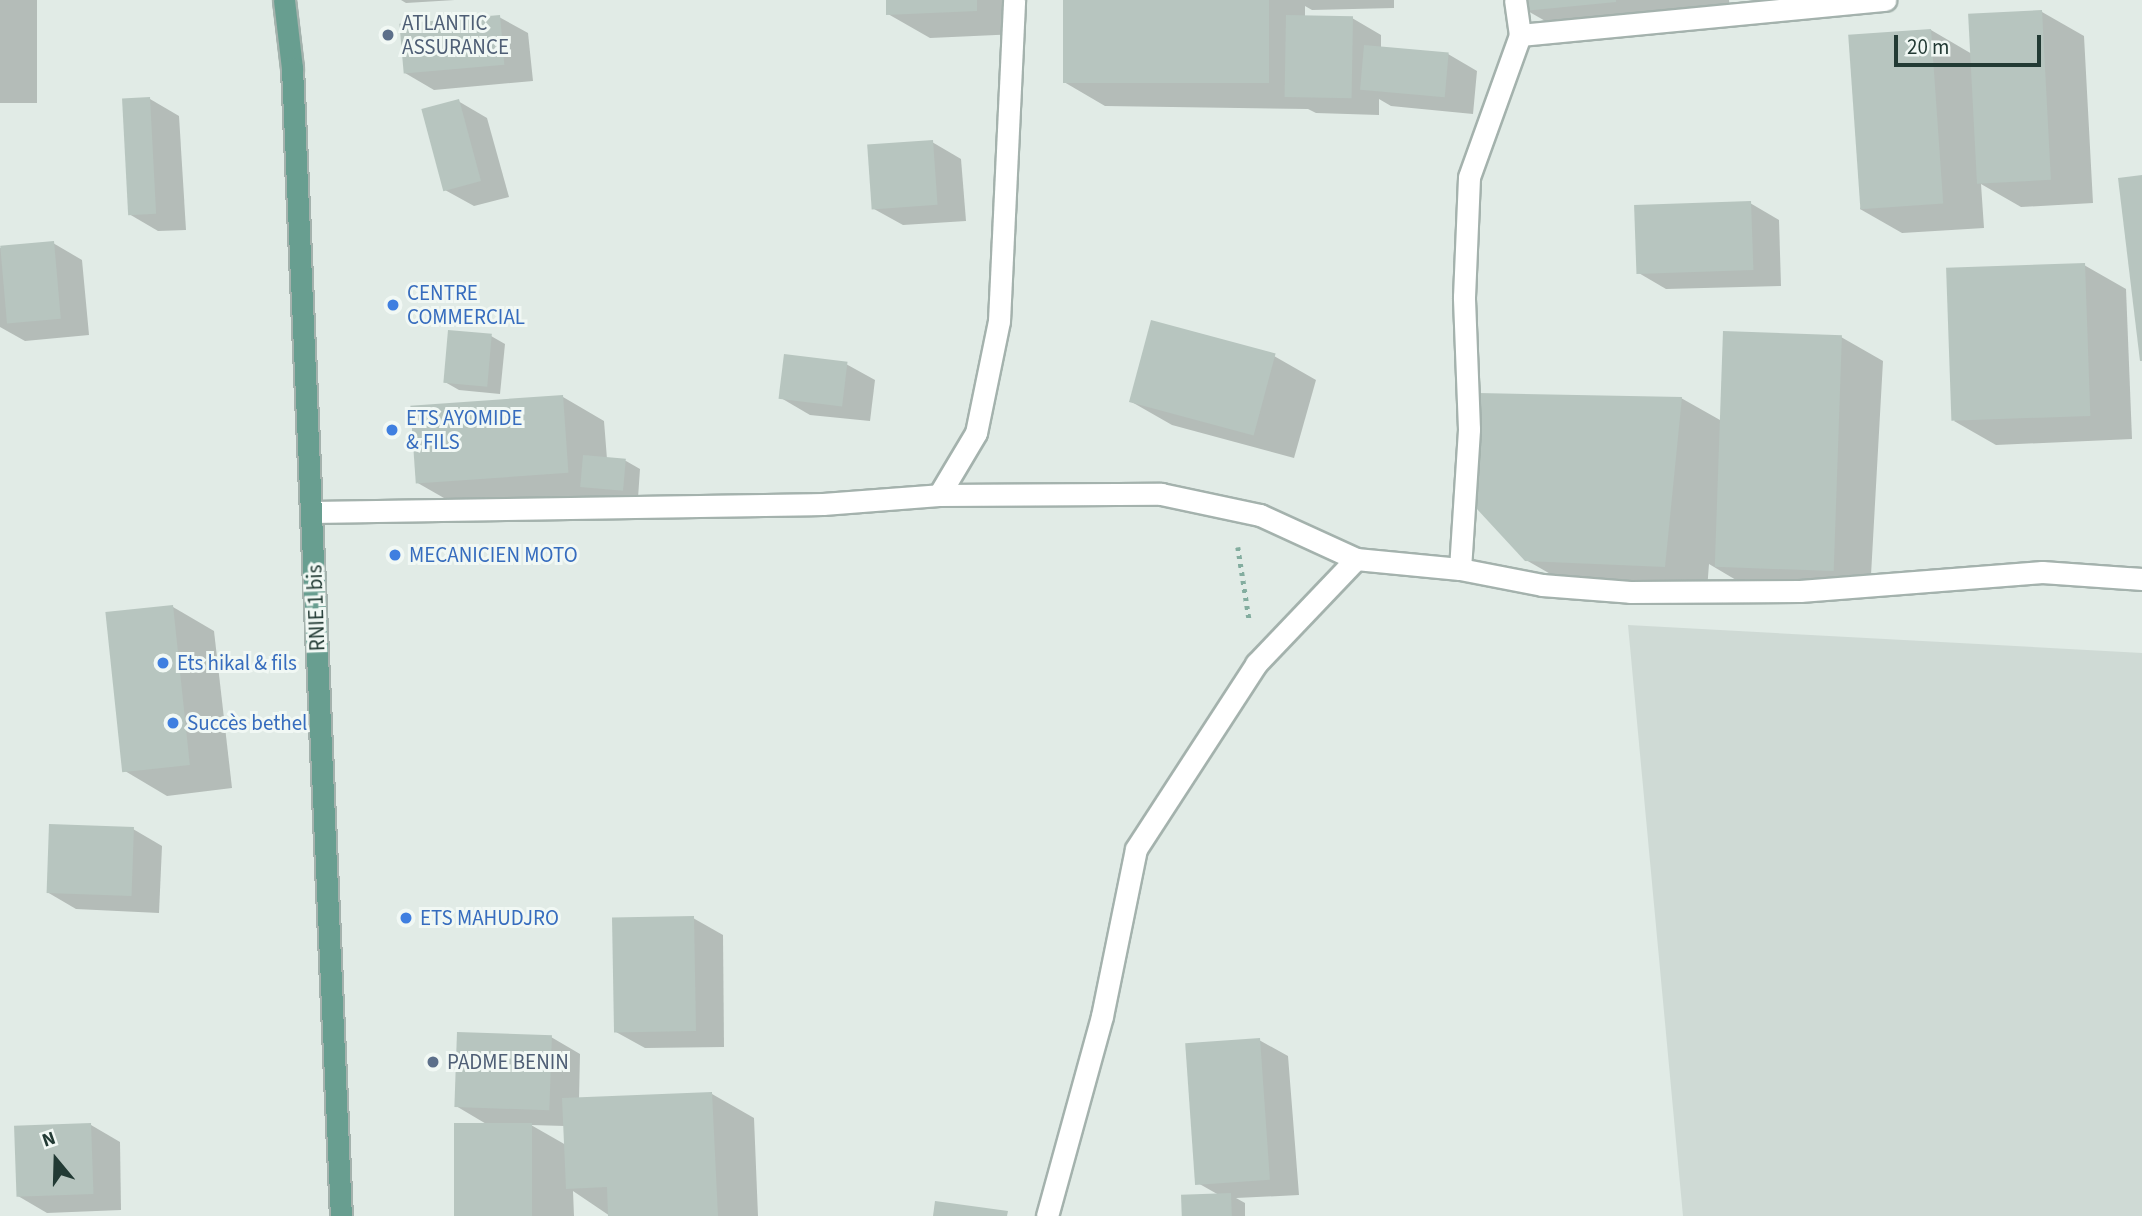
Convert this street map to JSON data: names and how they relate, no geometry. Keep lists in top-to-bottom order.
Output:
{
  "streets": {
    "main road": ["RNIE 1 bis"]
  },
  "places": [
    "ATLANTIC ASSURANCE",
    "CENTRE COMMERCIAL",
    "ETS AYOMIDE & FILS",
    "MECANICIEN MOTO",
    "Ets hikal & fils",
    "Succès bethel",
    "ETS MAHUDJRO",
    "PADME BENIN"
  ],
  "scale_bar": "20 m",
  "north": "top"
}
